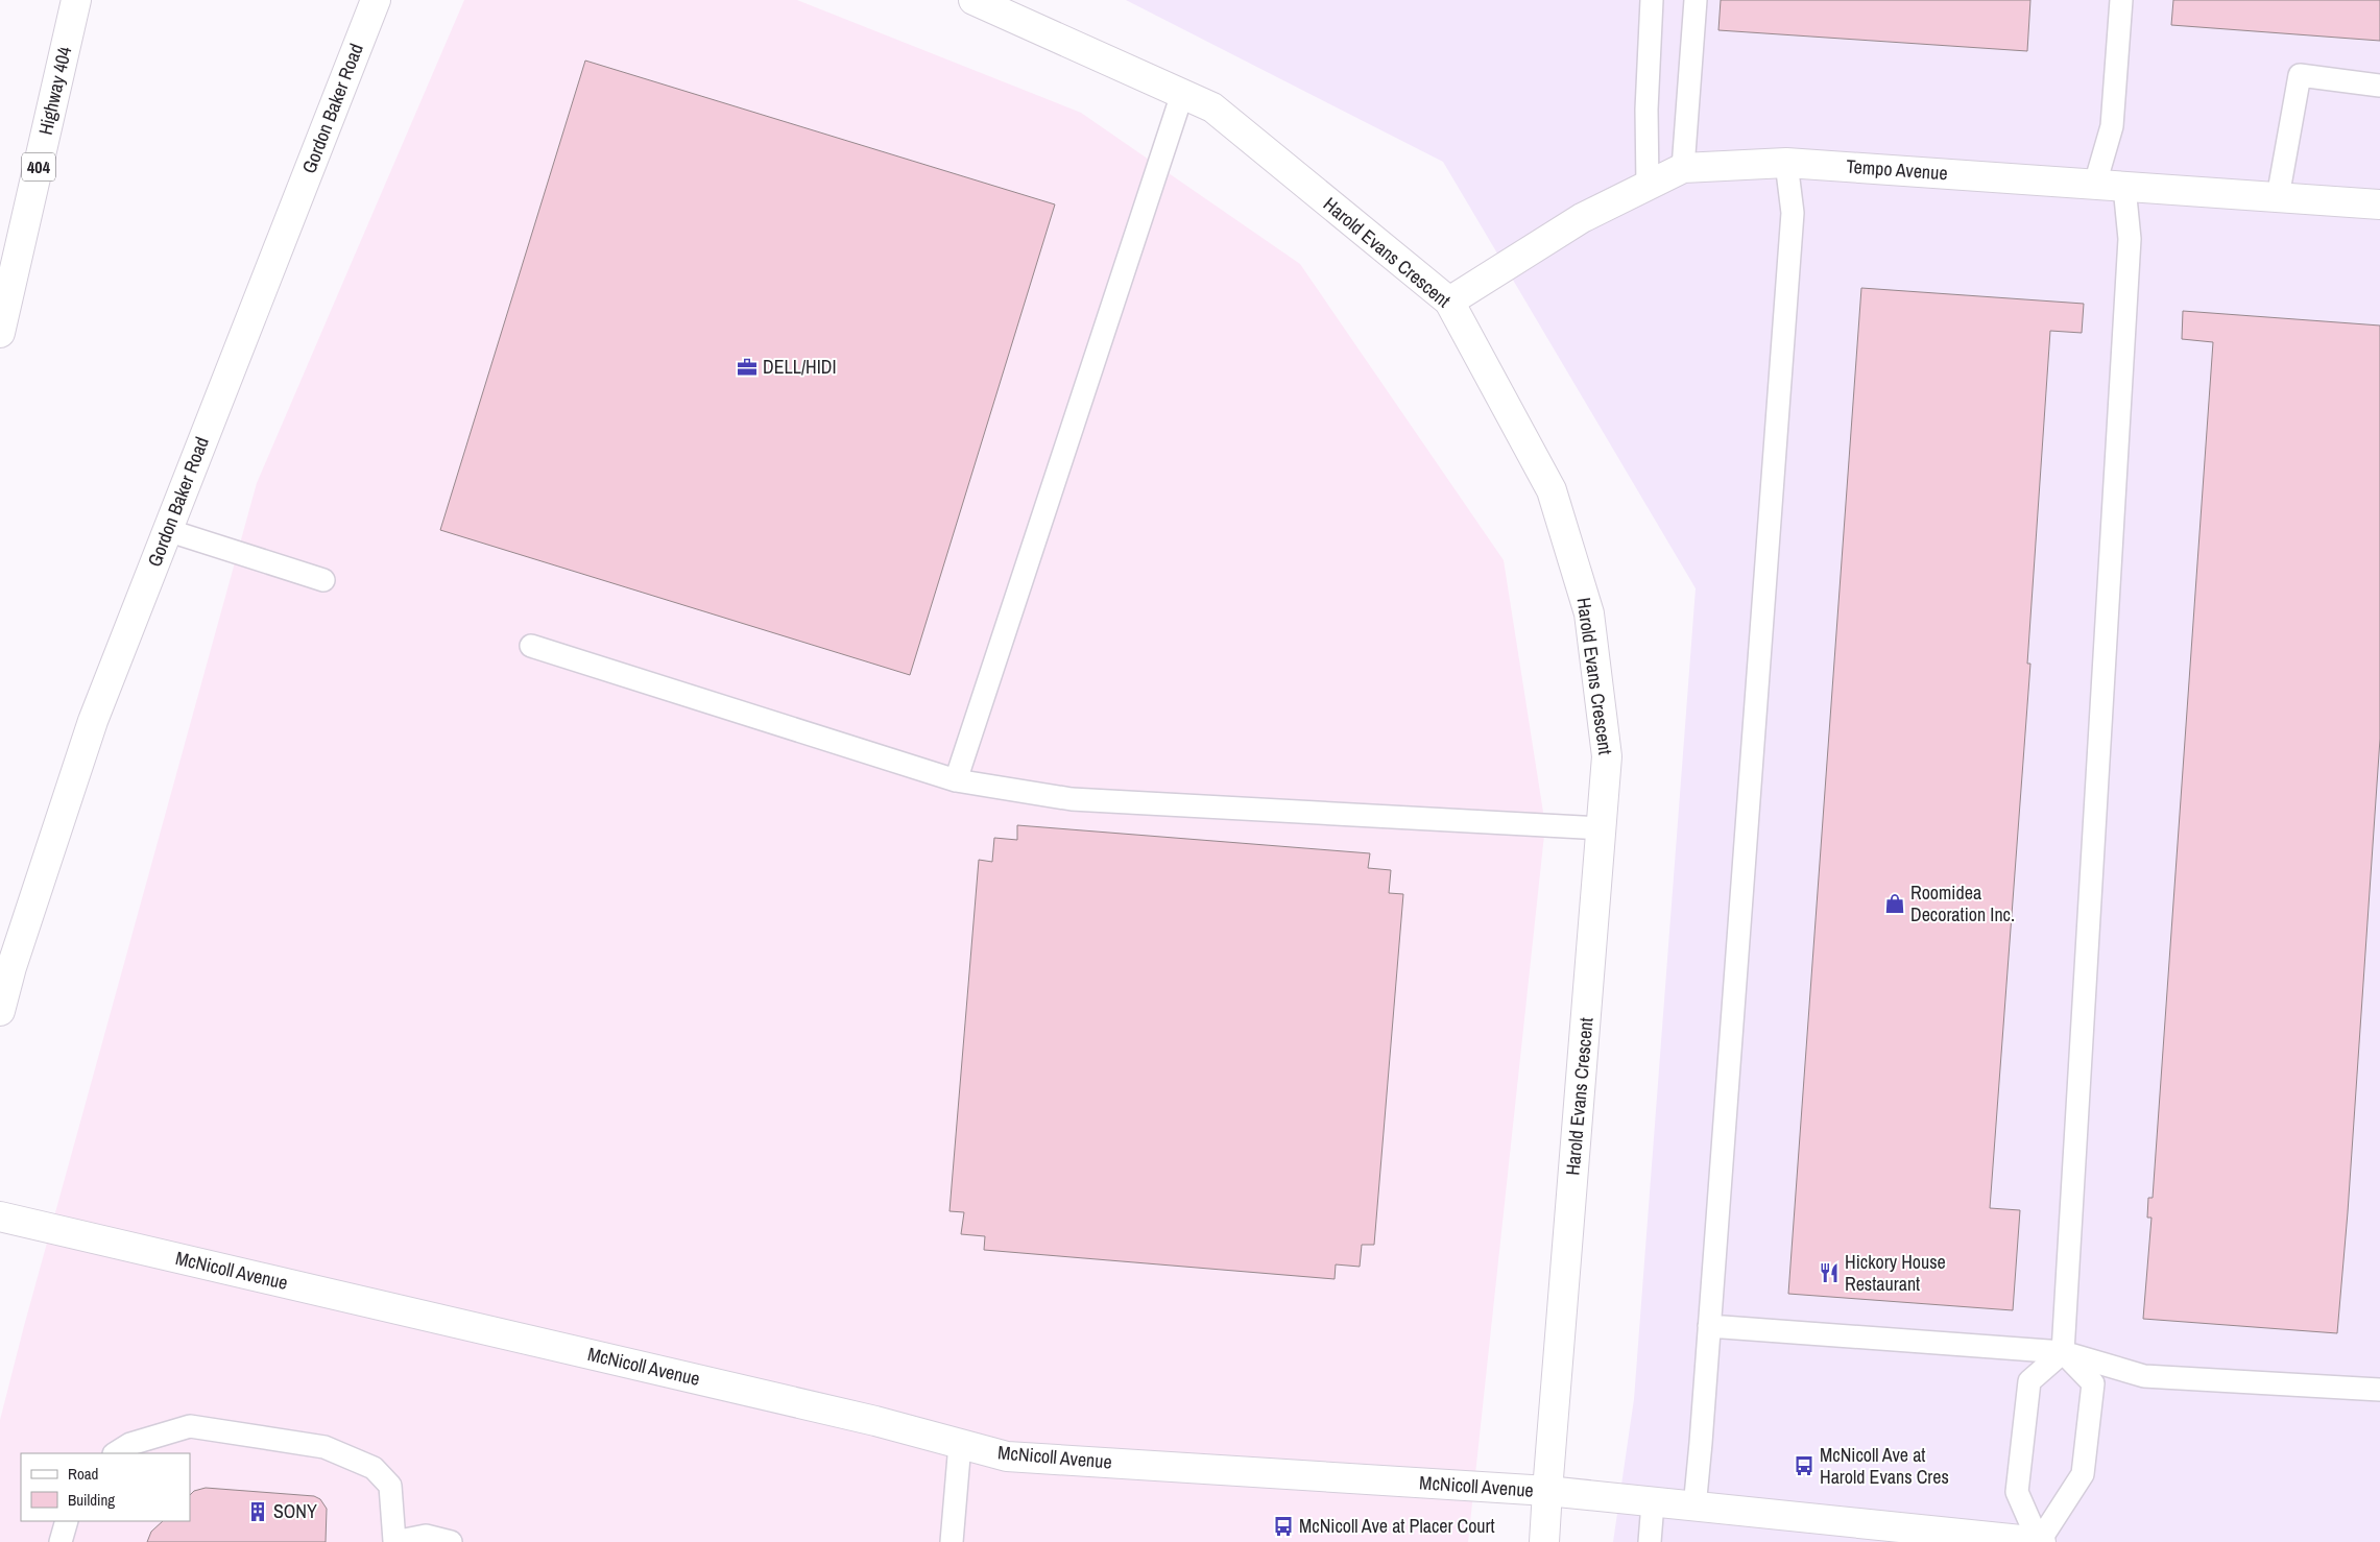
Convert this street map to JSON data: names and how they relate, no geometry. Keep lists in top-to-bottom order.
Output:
{
  "streets": {
    "main road": [
      "Highway 404",
      "Gordon Baker Road",
      "404",
      "Tempo Avenue",
      "Harold Evans Crescent",
      "McNicoll Avenue"
    ]
  },
  "crossings": [
    ["Tempo Avenue", "Harold Evans Crescent"],
    ["Harold Evans Crescent", "McNicoll Avenue"]
  ],
  "places": {
    "office": ["DELL/HIDI"],
    "shop": ["Roomidea Decoration Inc."],
    "restaurant": ["Hickory House Restaurant"],
    "bus stop": ["McNicoll Ave at Harold Evans Cres", "McNicoll Ave at Placer Court"],
    "building": ["SONY"]
  },
  "legend": ["Road", "Building"]
}
